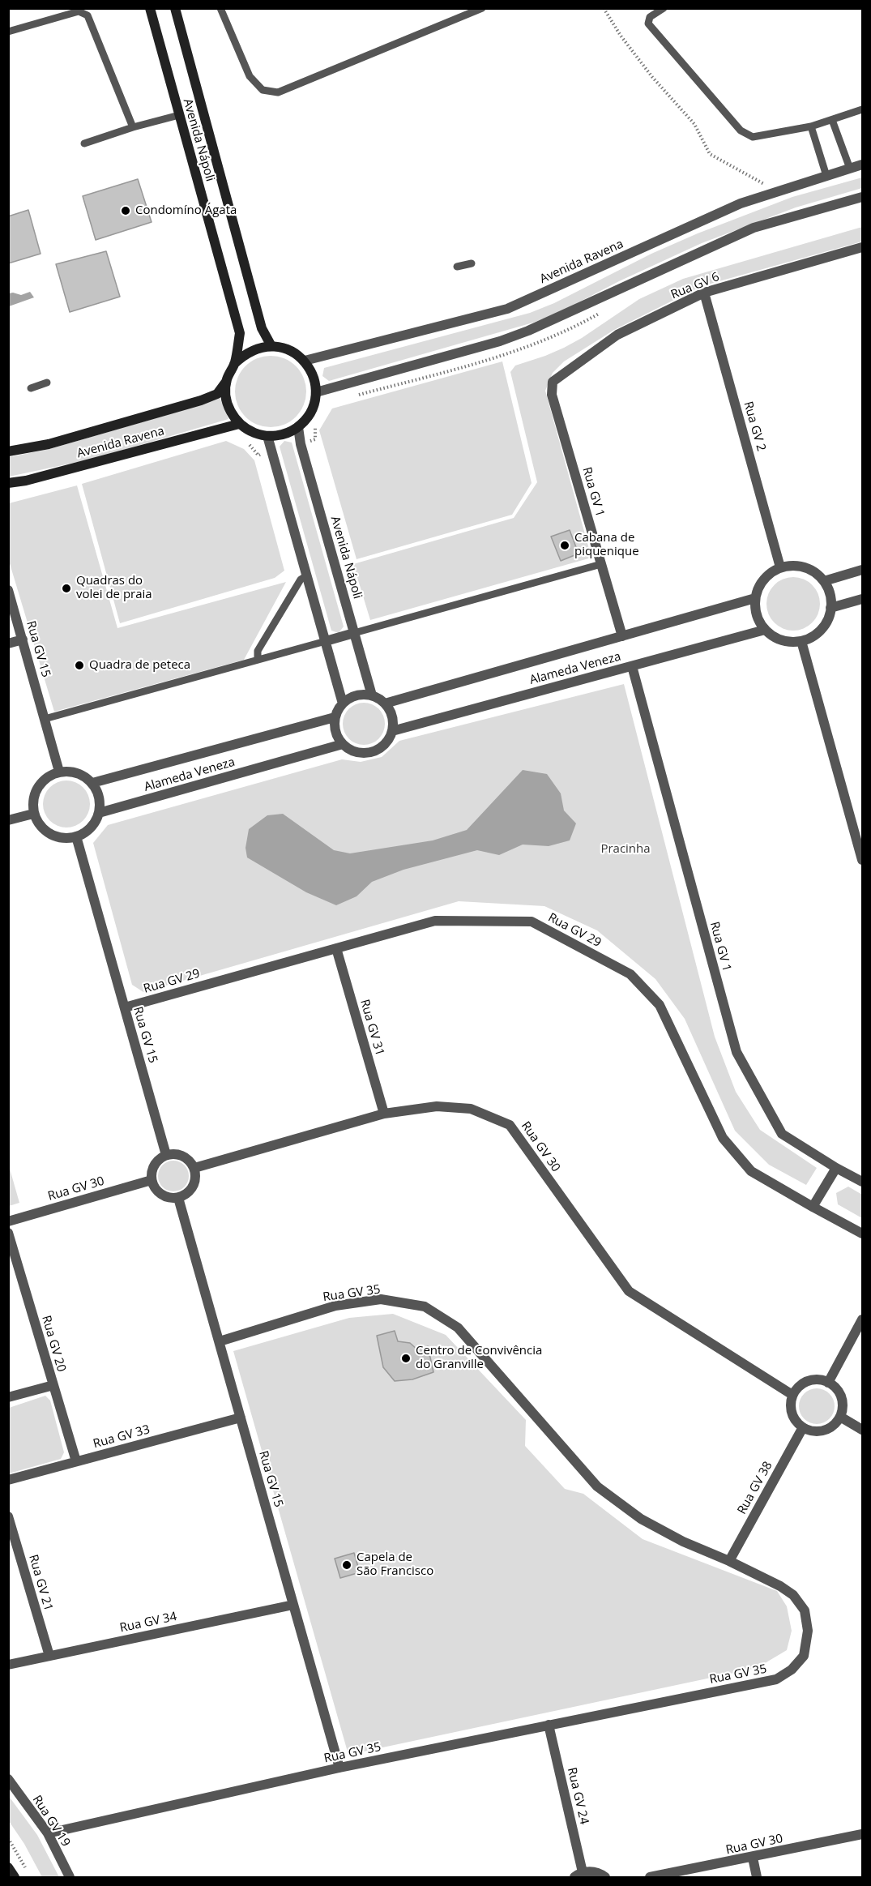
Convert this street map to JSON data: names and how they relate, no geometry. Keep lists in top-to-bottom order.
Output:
{
  "streets": {
    "main road": ["Avenida Nápoli", "Avenida Ravena"],
    "street": [
      "Rua GV 6",
      "Rua GV 2",
      "Rua GV 1",
      "Rua GV 15",
      "Alameda Veneza",
      "Rua GV 29",
      "Rua GV 31",
      "Rua GV 30",
      "Rua GV 35",
      "Rua GV 20",
      "Rua GV 33",
      "Rua GV 38",
      "Rua GV 21",
      "Rua GV 34",
      "Rua GV 24",
      "Rua GV 19"
    ]
  },
  "crossings": [
    ["Avenida Nápoli", "Avenida Ravena"],
    ["Avenida Nápoli", "Alameda Veneza"],
    ["Rua GV 6", "Rua GV 2"],
    ["Rua GV 6", "Rua GV 1"],
    ["Rua GV 2", "Alameda Veneza"],
    ["Rua GV 1", "Alameda Veneza"],
    ["Rua GV 15", "Alameda Veneza"],
    ["Rua GV 15", "Rua GV 29"],
    ["Rua GV 15", "Rua GV 30"],
    ["Rua GV 15", "Rua GV 35"],
    ["Rua GV 15", "Rua GV 33"],
    ["Rua GV 15", "Rua GV 34"],
    ["Rua GV 29", "Rua GV 31"],
    ["Rua GV 31", "Rua GV 30"],
    ["Rua GV 30", "Rua GV 38"],
    ["Rua GV 35", "Rua GV 38"],
    ["Rua GV 35", "Rua GV 24"],
    ["Rua GV 35", "Rua GV 19"],
    ["Rua GV 20", "Rua GV 33"],
    ["Rua GV 21", "Rua GV 34"]
  ],
  "parks": ["Pracinha"],
  "places": [
    "Condomíno Ágata",
    "Cabana de piquenique",
    "Quadras do volei de praia",
    "Quadra de peteca",
    "Centro de Convivência do Granville",
    "Capela de São Francisco"
  ]
}
